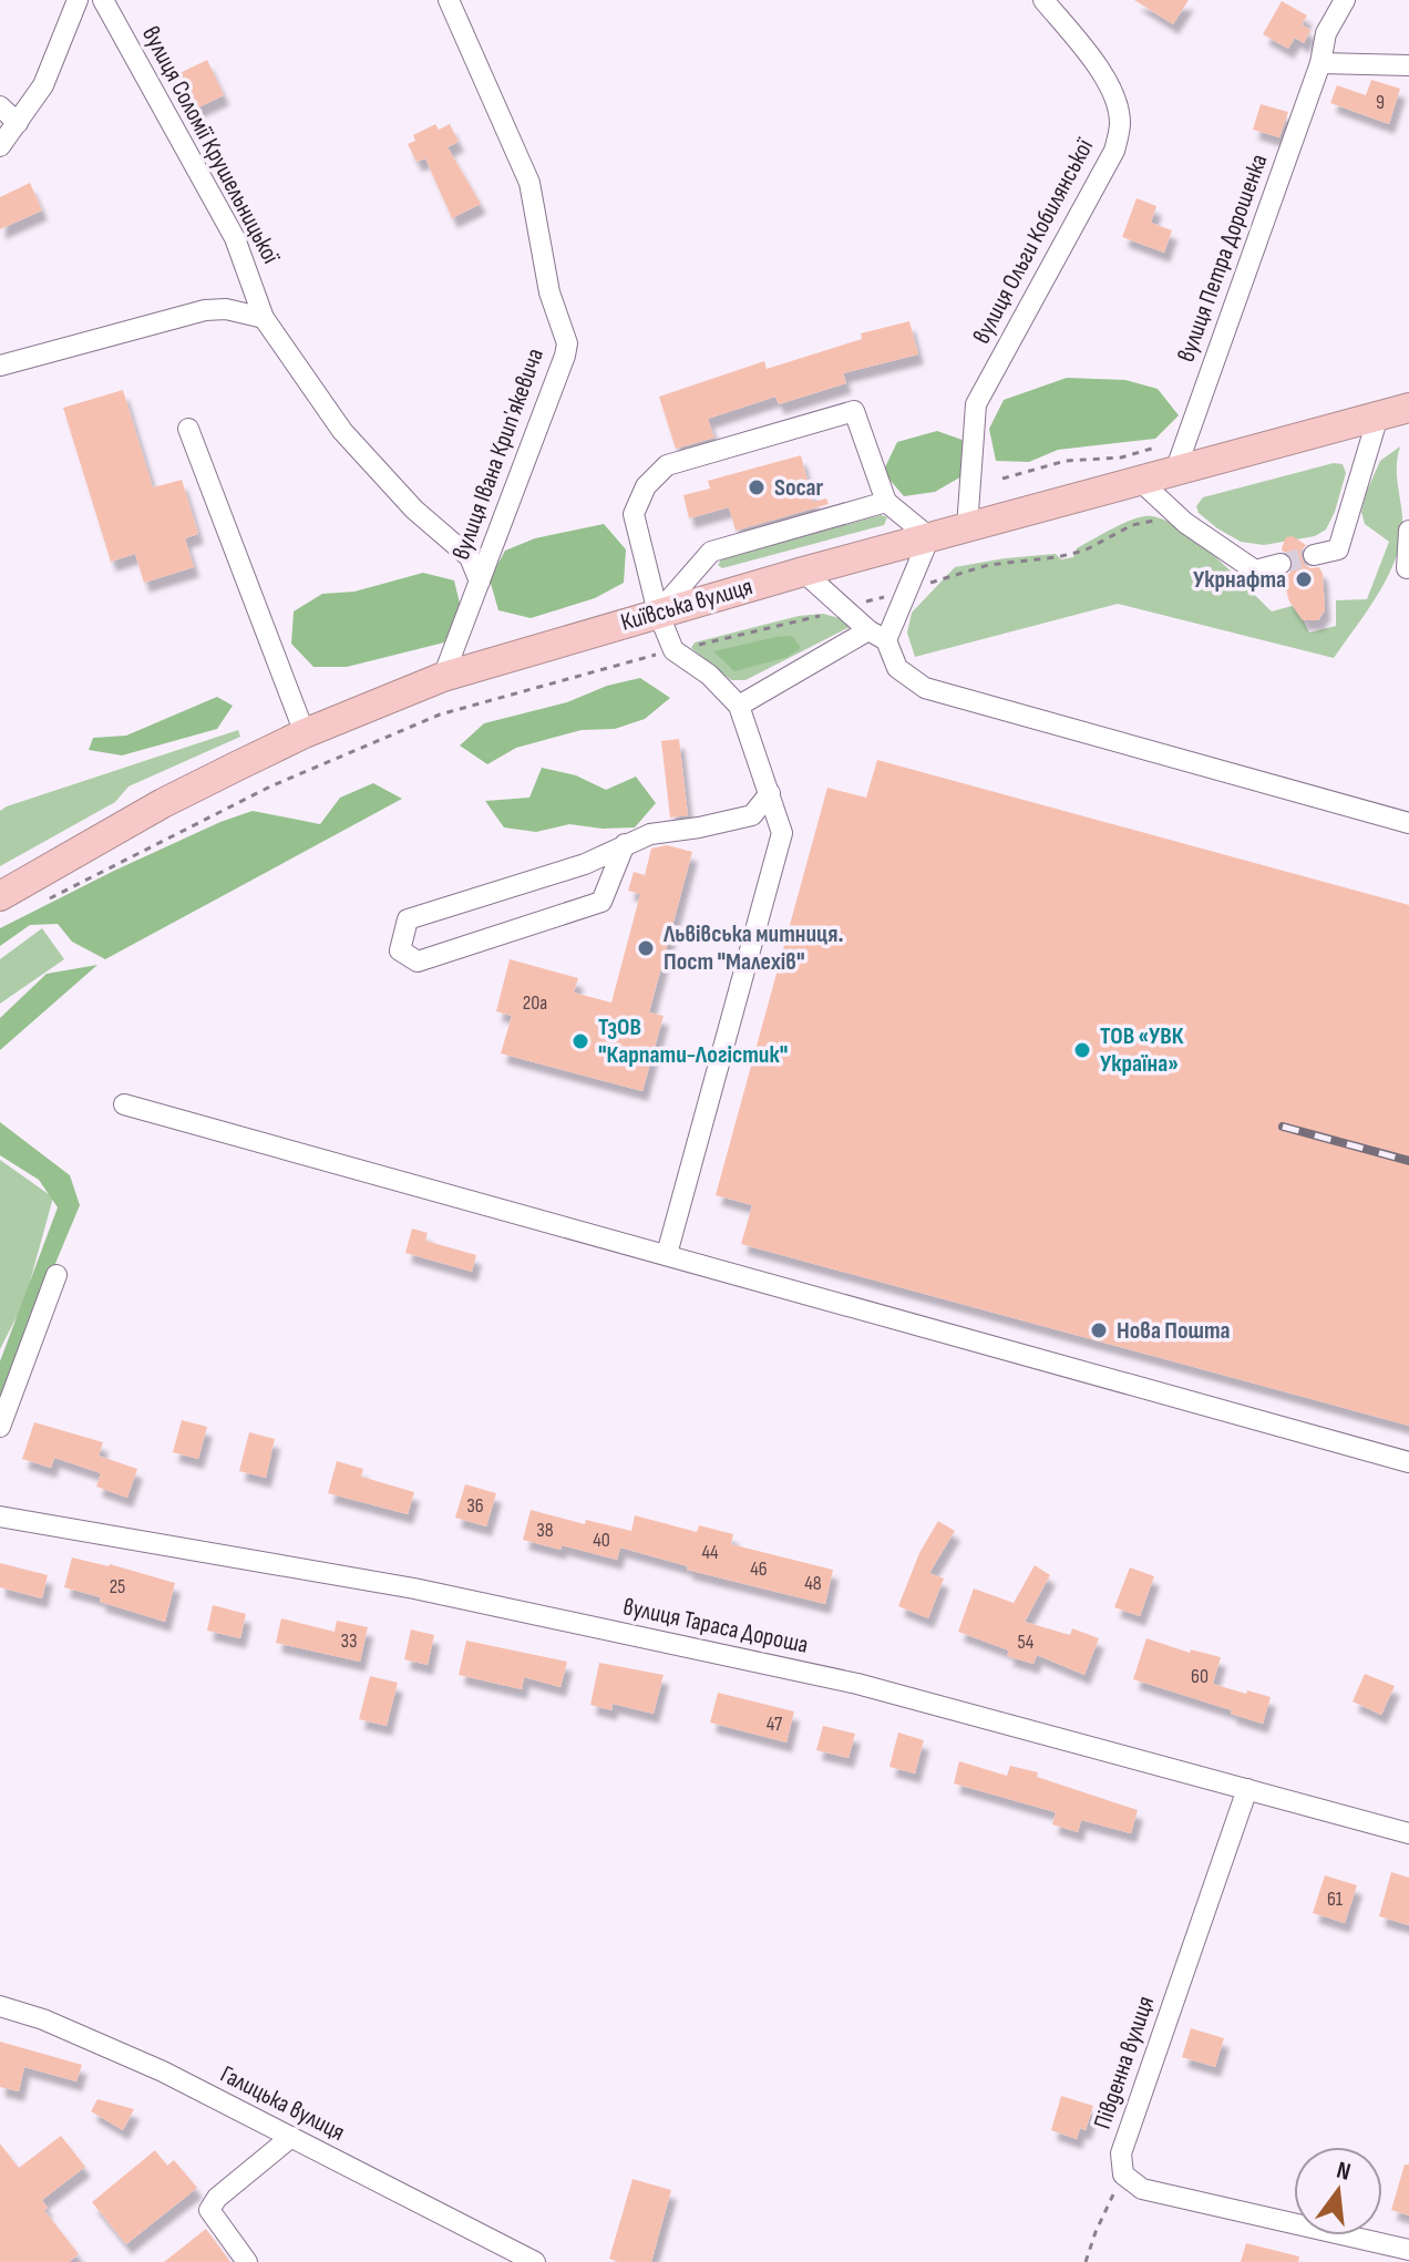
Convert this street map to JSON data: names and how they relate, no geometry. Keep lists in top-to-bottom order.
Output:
{
  "streets": {
    "highway": ["Київська вулиця"],
    "street": [
      "вулиця Соломії Крушельницької",
      "вулиця Ольги Кобилянської",
      "вулиця Петра Дорошенка",
      "вулиця Івана Крипʼякевича",
      "вулиця Тараса Дороша",
      "Південна вулиця",
      "Галицька вулиця"
    ]
  },
  "crossings": [
    ["вулиця Соломії Крушельницької", "вулиця Івана Крипʼякевича"],
    ["вулиця Ольги Кобилянської", "Київська вулиця"],
    ["вулиця Петра Дорошенка", "Київська вулиця"],
    ["вулиця Івана Крипʼякевича", "Київська вулиця"],
    ["вулиця Тараса Дороша", "Південна вулиця"]
  ],
  "places": [
    "Socar",
    "Укрнафта",
    "Львівська митниця. Пост \"Малехів\"",
    "ТзОВ \"Карпати-Логістик\"",
    "ТОВ «УВК Україна»",
    "Нова Пошта"
  ],
  "house_numbers": [
    "9",
    "20а",
    "36",
    "38",
    "40",
    "44",
    "46",
    "48",
    "25",
    "33",
    "54",
    "60",
    "47",
    "61"
  ],
  "north": "top"
}
